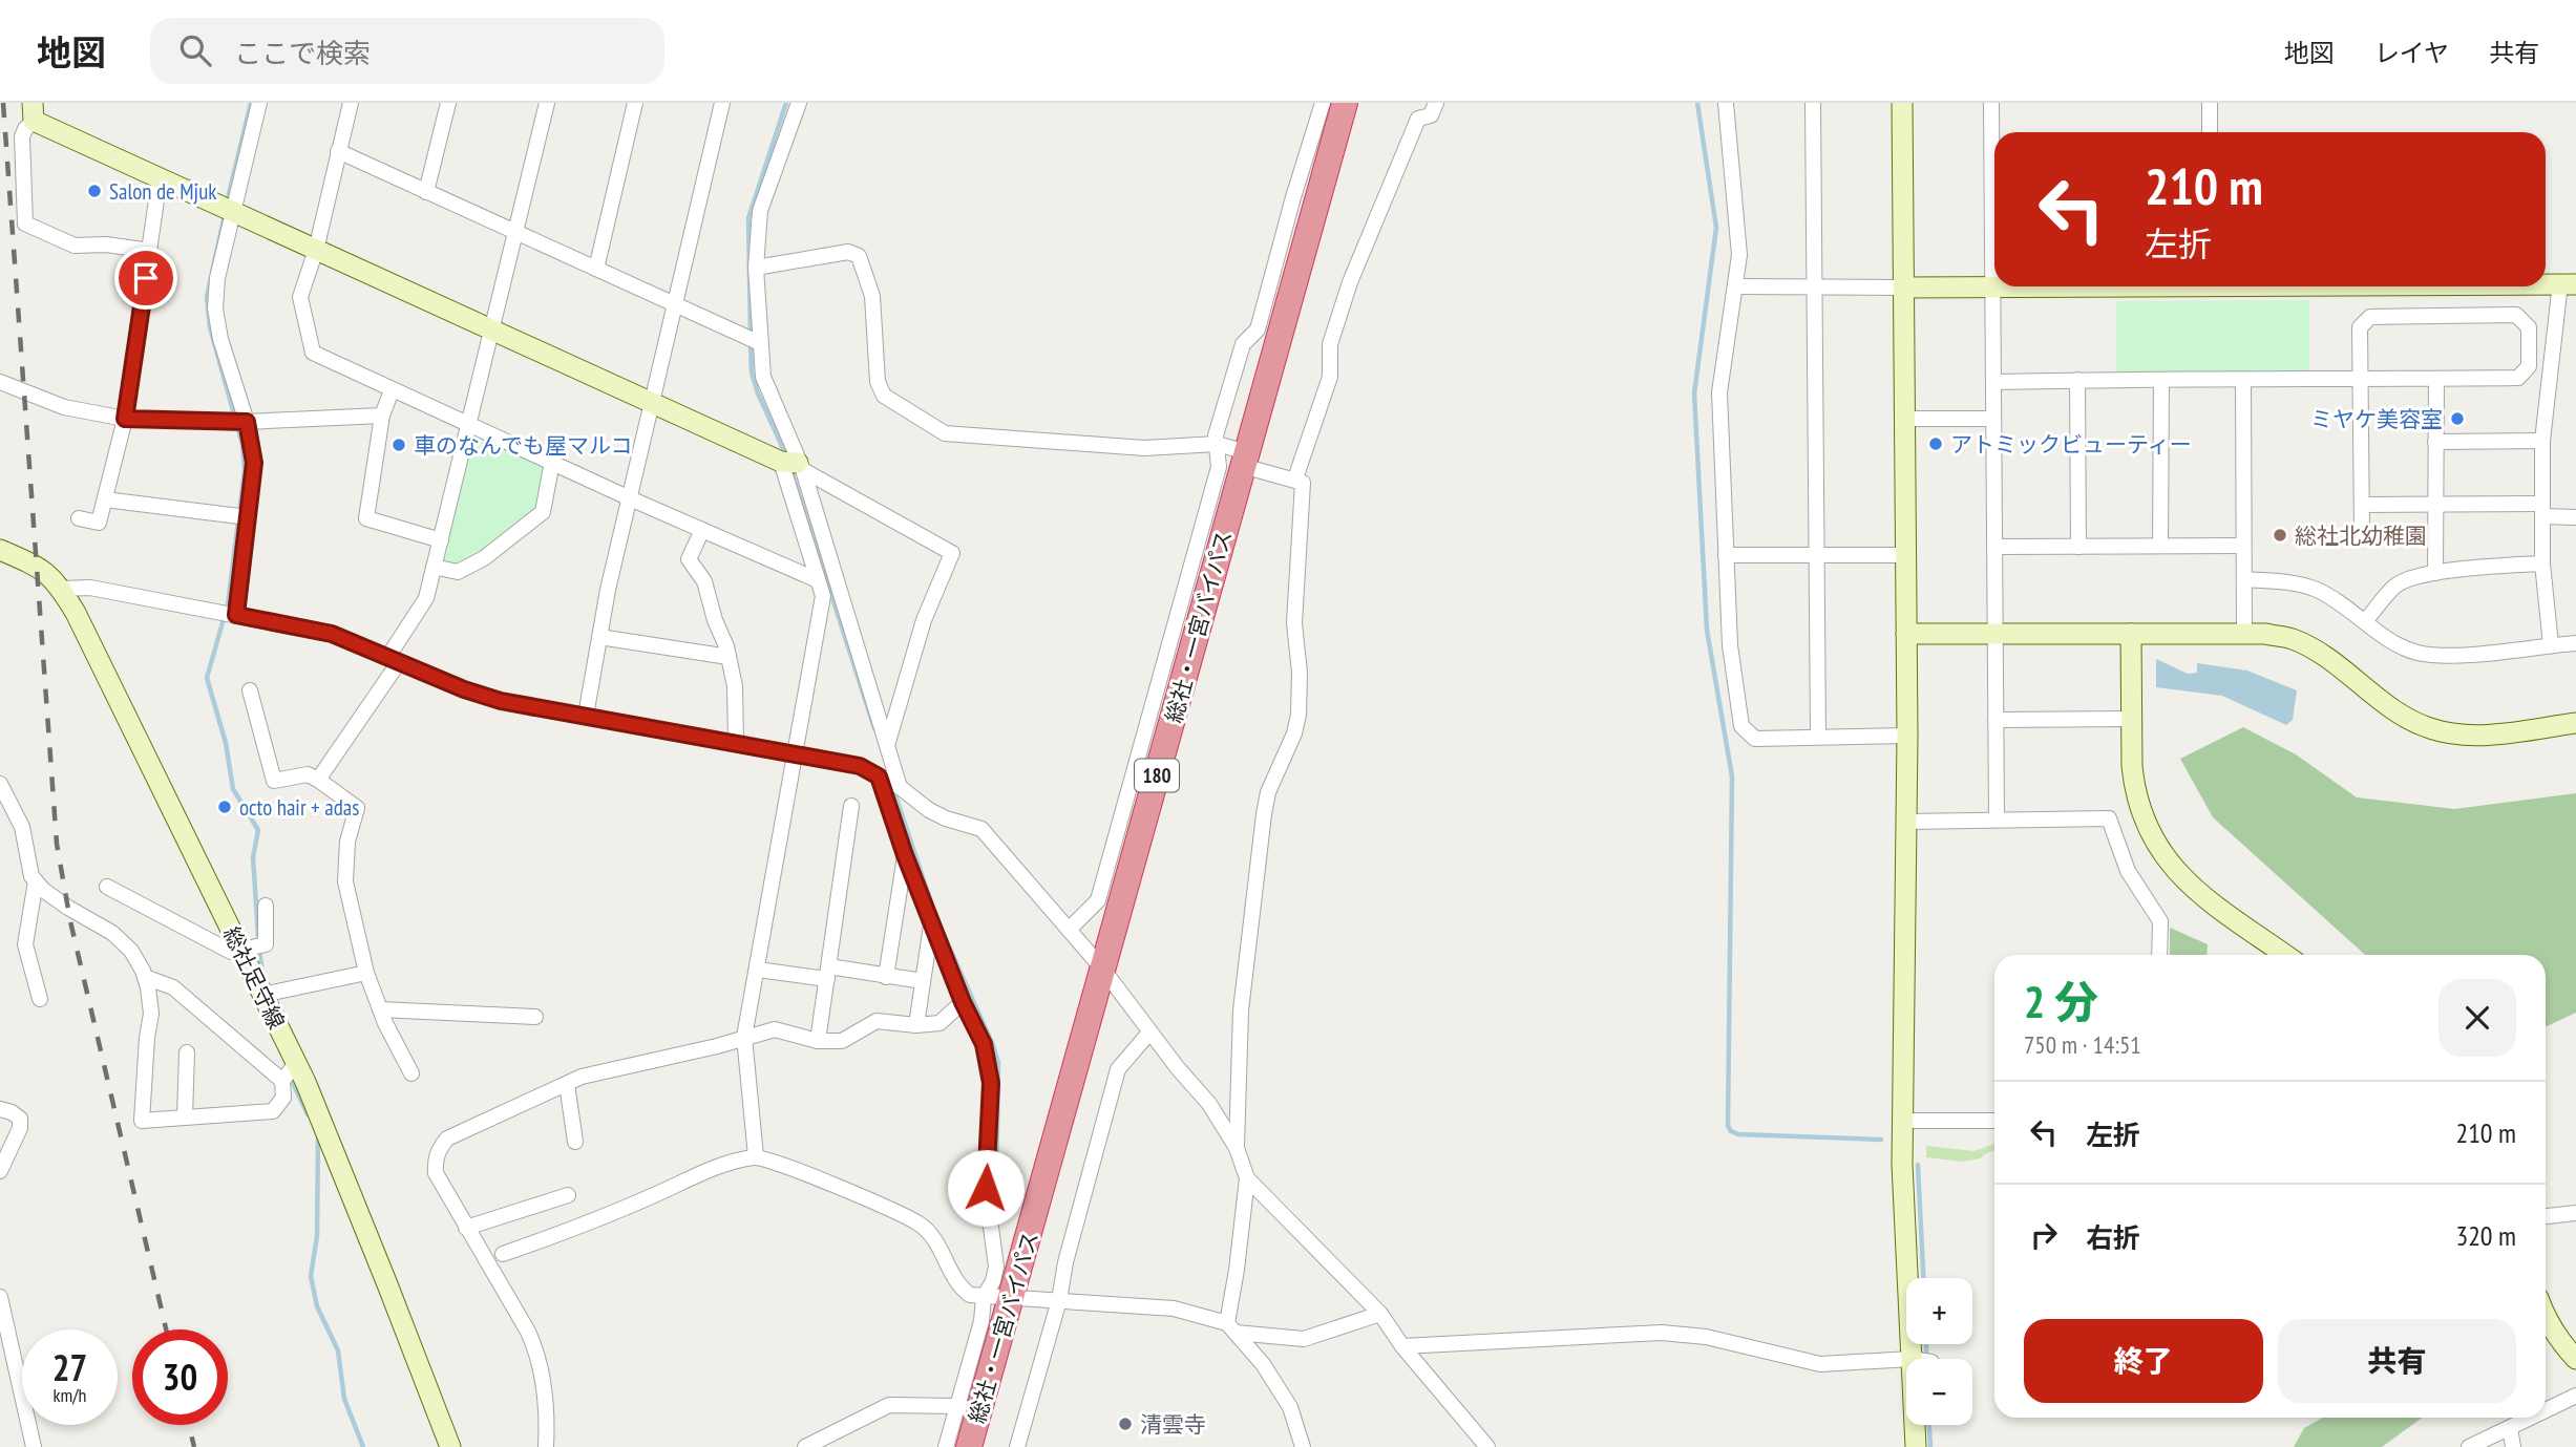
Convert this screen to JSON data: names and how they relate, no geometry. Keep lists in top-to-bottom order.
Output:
{
  "streets": {
    "highway": ["総社・一宮バイパス", "180"],
    "street": ["総社足守線"]
  },
  "places": [
    "Salon de Mjuk",
    "ミヤケ美容室",
    "アトミックビューティー",
    "車のなんでも屋マルコ",
    "総社北幼稚園",
    "octo hair + adas",
    "清雲寺"
  ],
  "page": {
    "header": "地図",
    "search": "ここで検索",
    "nav": ["地図", "レイヤ", "共有"],
    "turn": ["210 m", "左折"],
    "heading": ["2 分", "750 m · 14:51"],
    "list": [
      {
        "name": "左折",
        "value": "210 m"
      },
      {
        "name": "右折",
        "value": "320 m"
      }
    ],
    "map_buttons": ["+", "−"],
    "buttons": ["終了", "共有"],
    "speed": "27 km/h",
    "limit": "30"
  }
}
